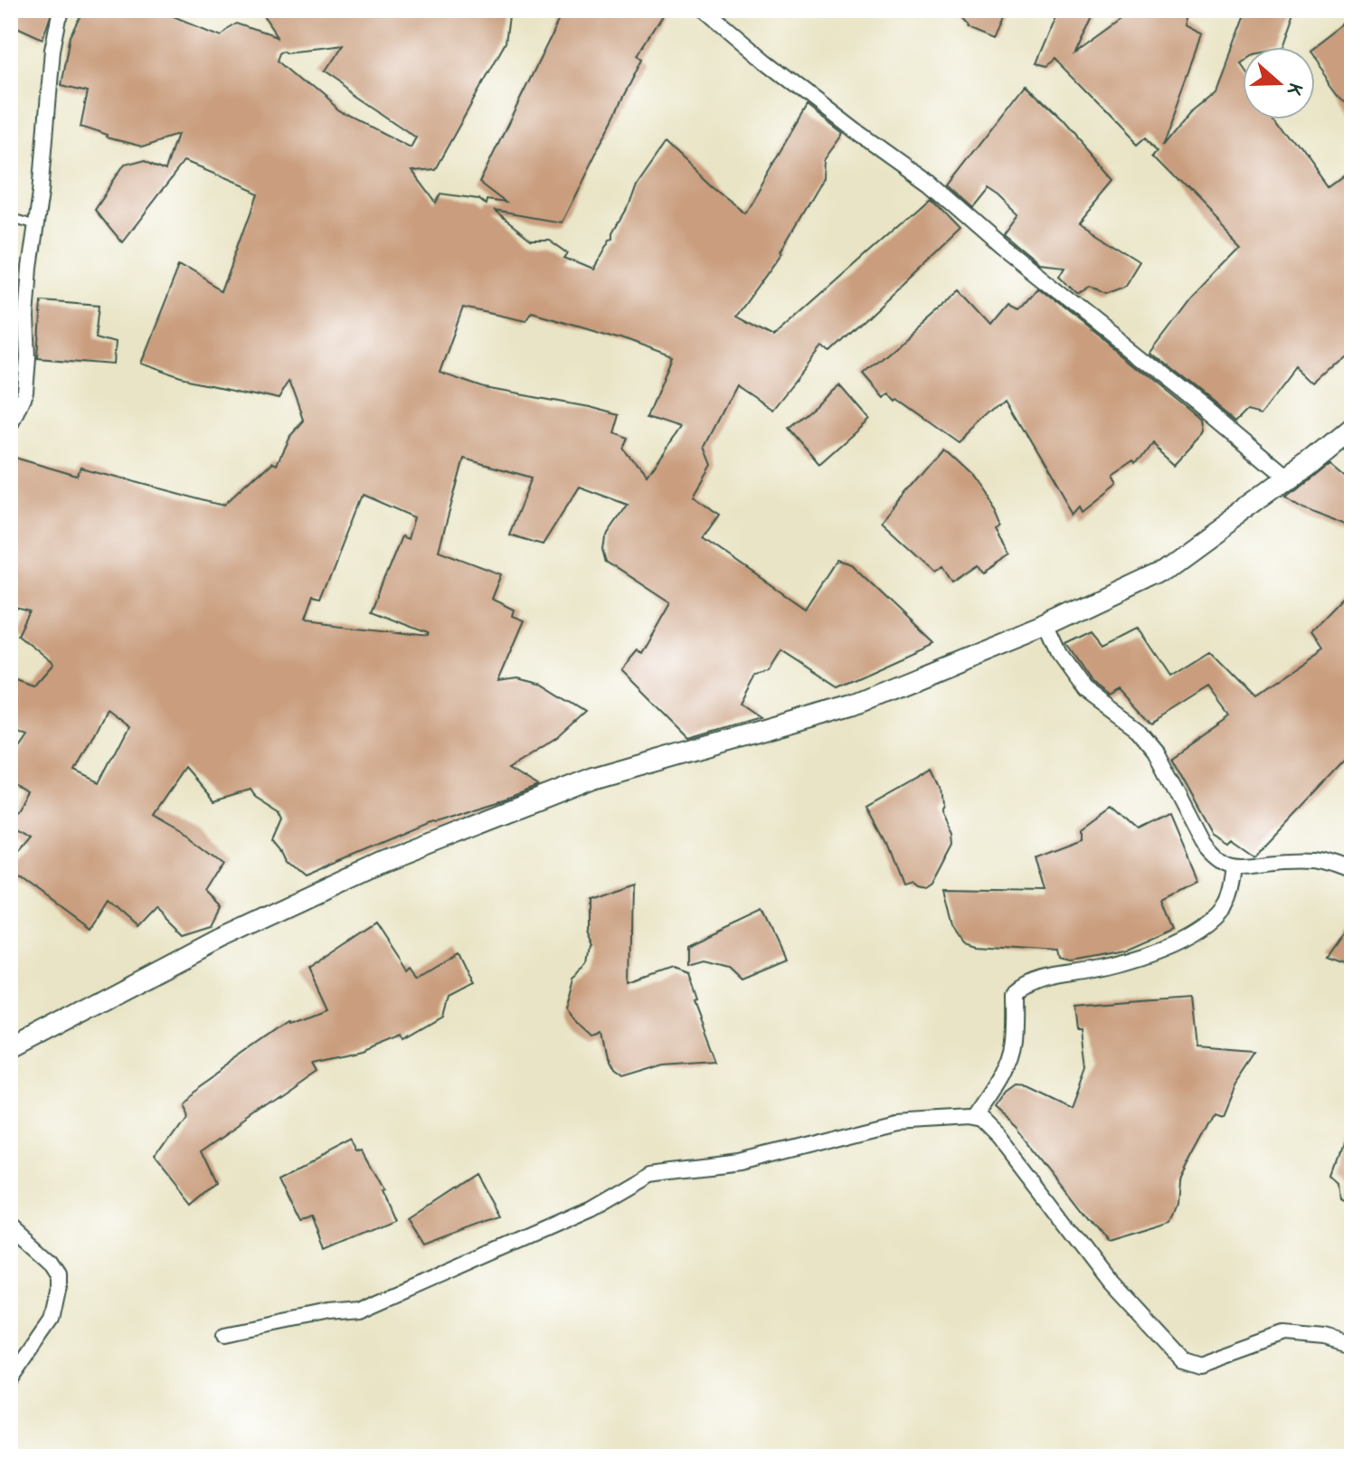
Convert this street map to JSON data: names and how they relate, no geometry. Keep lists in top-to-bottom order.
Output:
{
  "north": "right"
}
